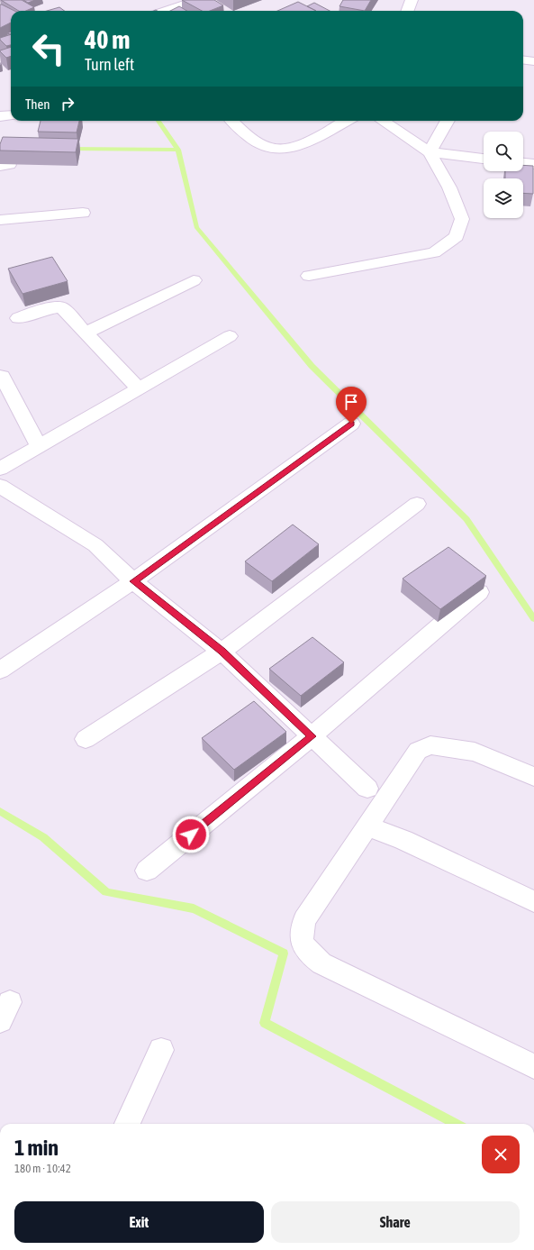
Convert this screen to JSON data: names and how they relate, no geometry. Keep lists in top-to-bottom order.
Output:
{
  "page": {
    "turn": ["40 m", "Turn left"],
    "then": "Then",
    "heading": ["1 min", "180 m · 10:42"],
    "buttons": ["Exit", "Share"]
  }
}
